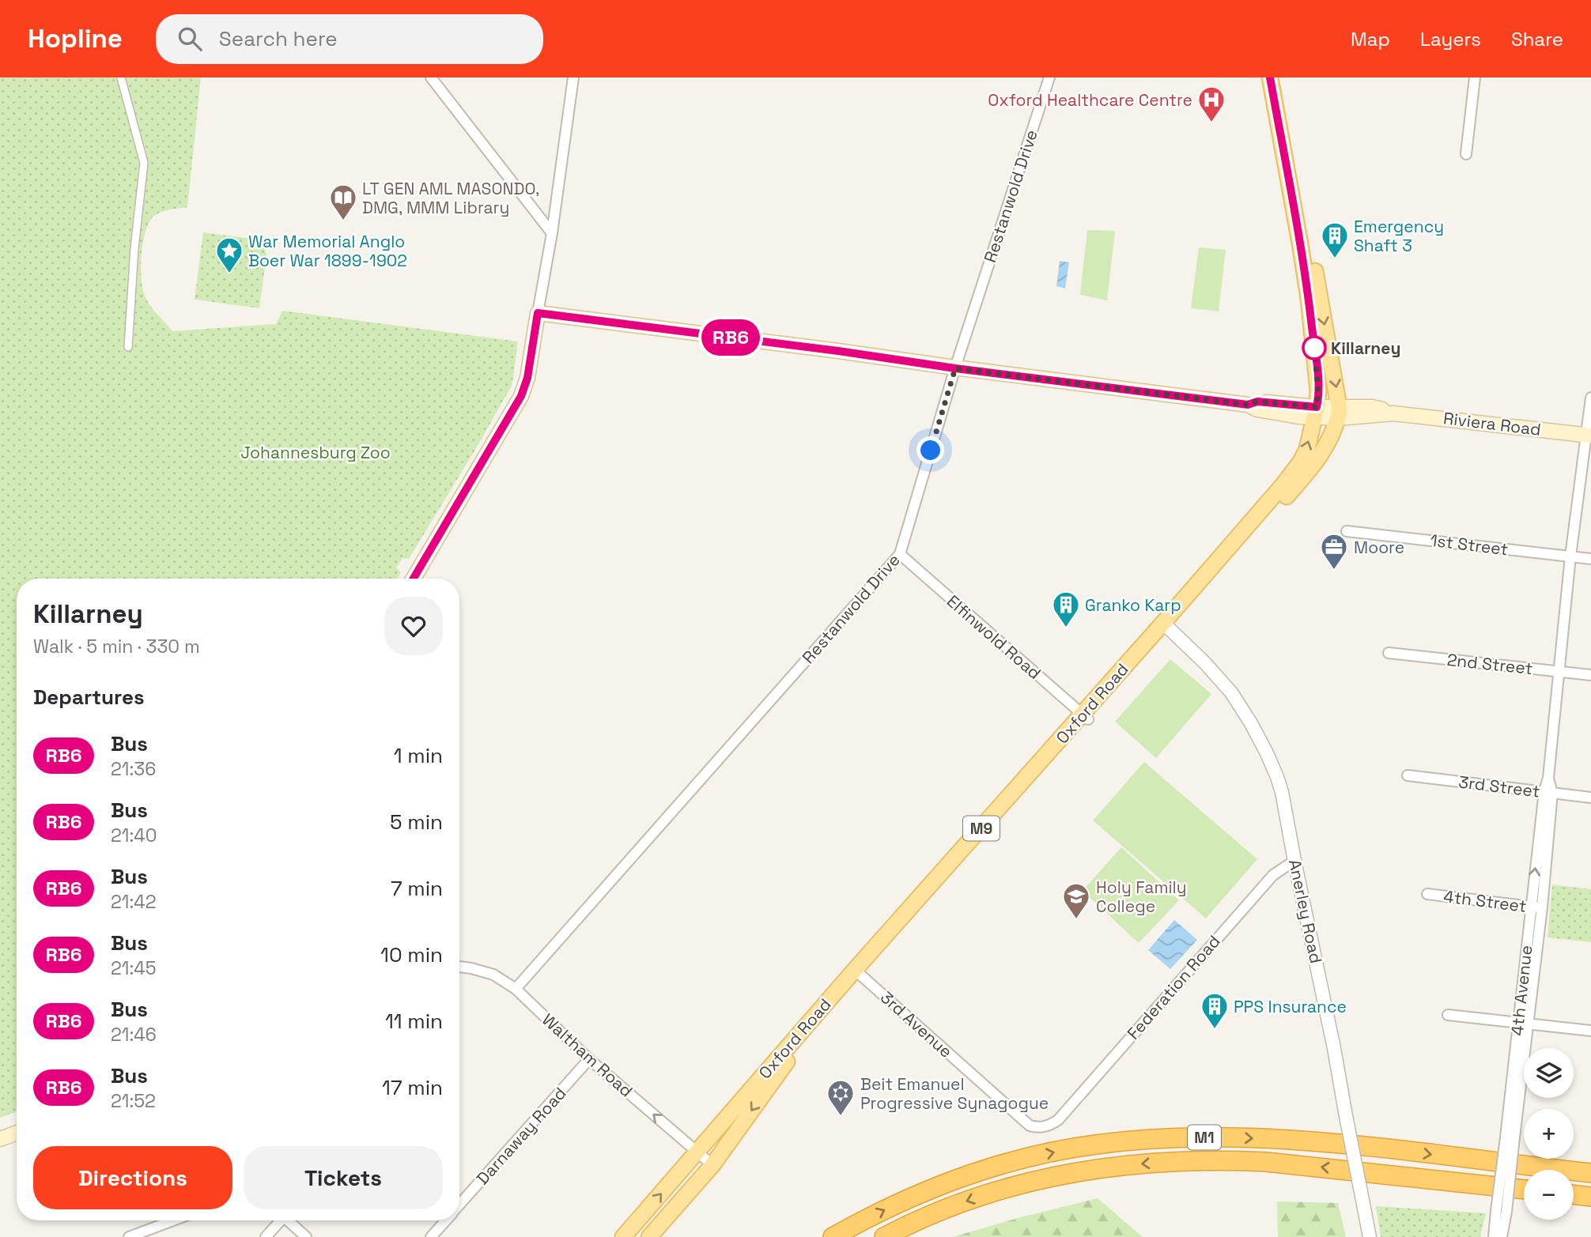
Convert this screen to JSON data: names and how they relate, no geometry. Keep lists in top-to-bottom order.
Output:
{
  "streets": {
    "highway": ["M1"],
    "main road": ["Riviera Road", "Oxford Road", "M9"],
    "street": [
      "Restanwold Drive",
      "1st Street",
      "Elfinwold Road",
      "2nd Street",
      "3rd Street",
      "4th Street",
      "Anerley Road",
      "Federation Road",
      "4th Avenue",
      "3rd Avenue",
      "Waltham Road",
      "Darnaway Road"
    ]
  },
  "crossings": [
    ["Restanwold Drive", "Riviera Road"],
    ["Restanwold Drive", "Elfinwold Road"],
    ["Restanwold Drive", "Waltham Road"],
    ["Riviera Road", "Oxford Road"],
    ["Riviera Road", "4th Avenue"],
    ["1st Street", "4th Avenue"],
    ["Elfinwold Road", "Oxford Road"],
    ["2nd Street", "4th Avenue"],
    ["Oxford Road", "Anerley Road"],
    ["Oxford Road", "3rd Avenue"],
    ["Oxford Road", "Waltham Road"],
    ["3rd Street", "4th Avenue"],
    ["4th Street", "4th Avenue"],
    ["Anerley Road", "Federation Road"],
    ["Federation Road", "3rd Avenue"],
    ["Waltham Road", "Darnaway Road"]
  ],
  "one_way": ["Waltham Road"],
  "parks": ["Johannesburg Zoo"],
  "places": {
    "hospital": ["Oxford Healthcare Centre"],
    "library": ["LT GEN AML MASONDO, DMG, MMM Library"],
    "building": ["Emergency Shaft 3", "Granko Karp", "PPS Insurance"],
    "place": ["War Memorial Anglo Boer War 1899-1902"],
    "other": ["Killarney"],
    "office": ["Moore"],
    "school or university": ["Holy Family College"],
    "synagogue": ["Beit Emanuel Progressive Synagogue"]
  },
  "lines": ["bus line RB6"],
  "page": {
    "header": "Hopline",
    "search": "Search here",
    "nav": ["Map", "Layers", "Share"],
    "on_map": "RB6",
    "heading": [
      ["Killarney", "Walk · 5 min · 330 m"],
      "Departures"
    ],
    "list": [
      {
        "mark": "RB6",
        "name": "Bus",
        "note": "21:36",
        "value": "1 min"
      },
      {
        "mark": "RB6",
        "name": "Bus",
        "note": "21:40",
        "value": "5 min"
      },
      {
        "mark": "RB6",
        "name": "Bus",
        "note": "21:42",
        "value": "7 min"
      },
      {
        "mark": "RB6",
        "name": "Bus",
        "note": "21:45",
        "value": "10 min"
      },
      {
        "mark": "RB6",
        "name": "Bus",
        "note": "21:46",
        "value": "11 min"
      },
      {
        "mark": "RB6",
        "name": "Bus",
        "note": "21:52",
        "value": "17 min"
      }
    ],
    "map_buttons": ["+", "−"],
    "buttons": ["Directions", "Tickets"]
  }
}
